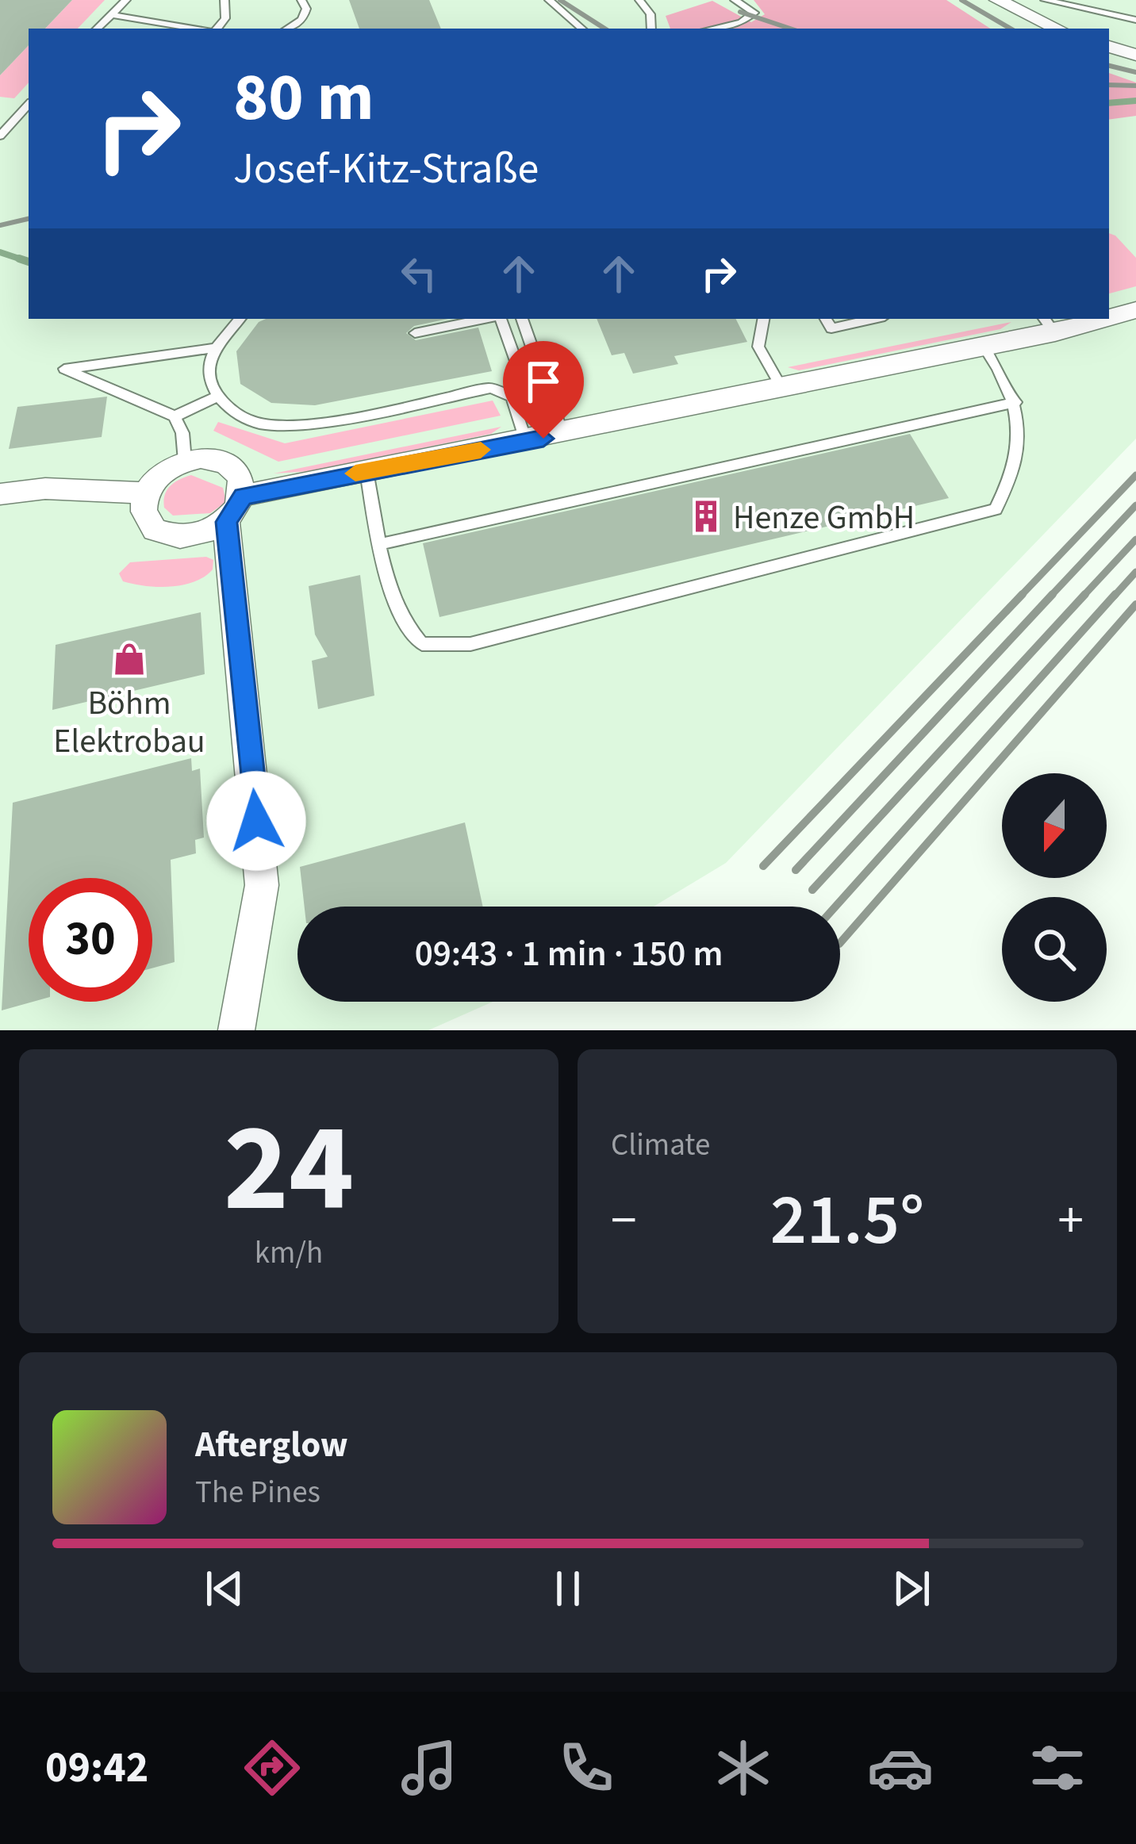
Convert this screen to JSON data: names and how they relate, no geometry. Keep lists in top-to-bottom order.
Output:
{
  "places": {
    "building": ["Henze GmbH"],
    "shop": ["Böhm Elektrobau"]
  },
  "north": "bottom",
  "page": {
    "turn": ["80 m", "Josef-Kitz-Straße"],
    "limit": "30",
    "trip": "09:43 · 1 min · 150 m",
    "tile": [
      ["24", "km/h"],
      "Climate"
    ],
    "heat": ["−", "21.5°", "+"],
    "song": ["Afterglow", "The Pines"],
    "tabs": "09:42"
  }
}
